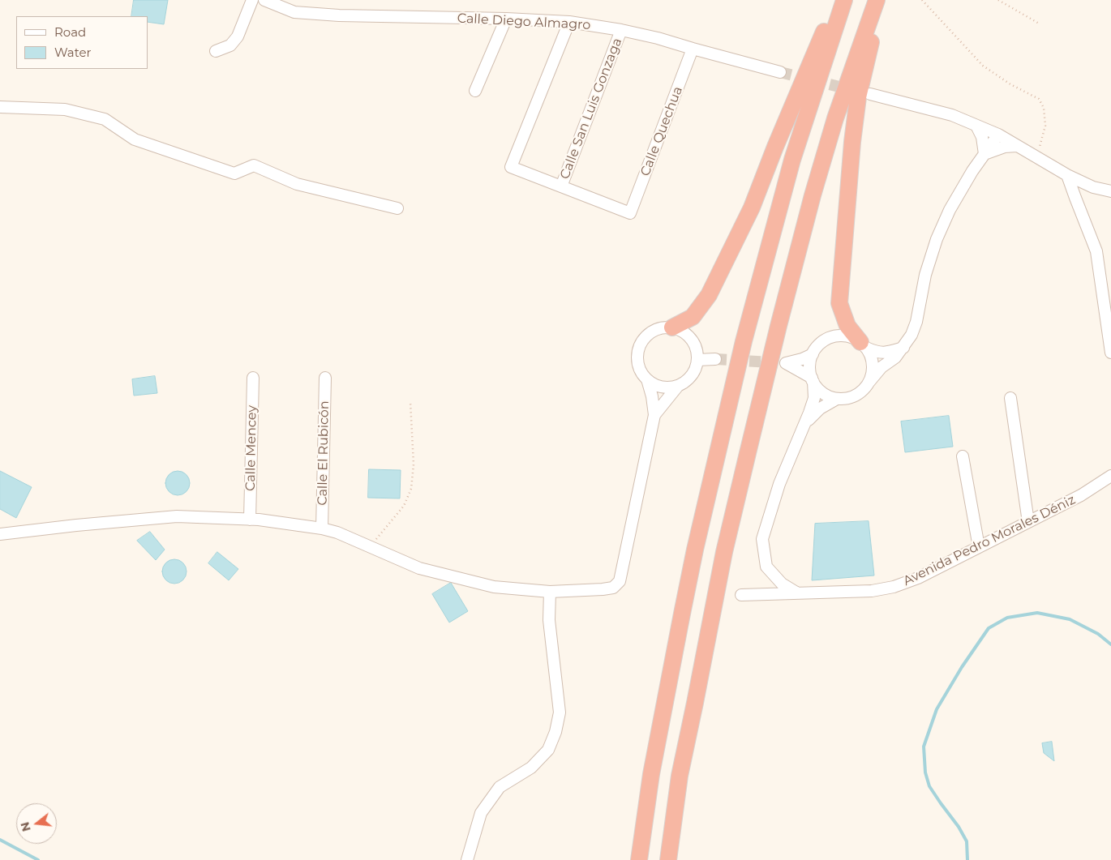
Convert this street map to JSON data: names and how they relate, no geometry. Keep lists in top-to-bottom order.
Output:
{
  "streets": {
    "street": [
      "Calle Diego Almagro",
      "Calle San Luis Gonzaga",
      "Calle Quechua",
      "Calle Mencey",
      "Calle El Rubicón",
      "Avenida Pedro Morales Déniz"
    ]
  },
  "crossings": [
    ["Calle Diego Almagro", "Calle San Luis Gonzaga"],
    ["Calle Diego Almagro", "Calle Quechua"],
    ["Calle San Luis Gonzaga", "Calle Quechua"]
  ],
  "legend": ["Road", "Water"],
  "north": "left"
}
